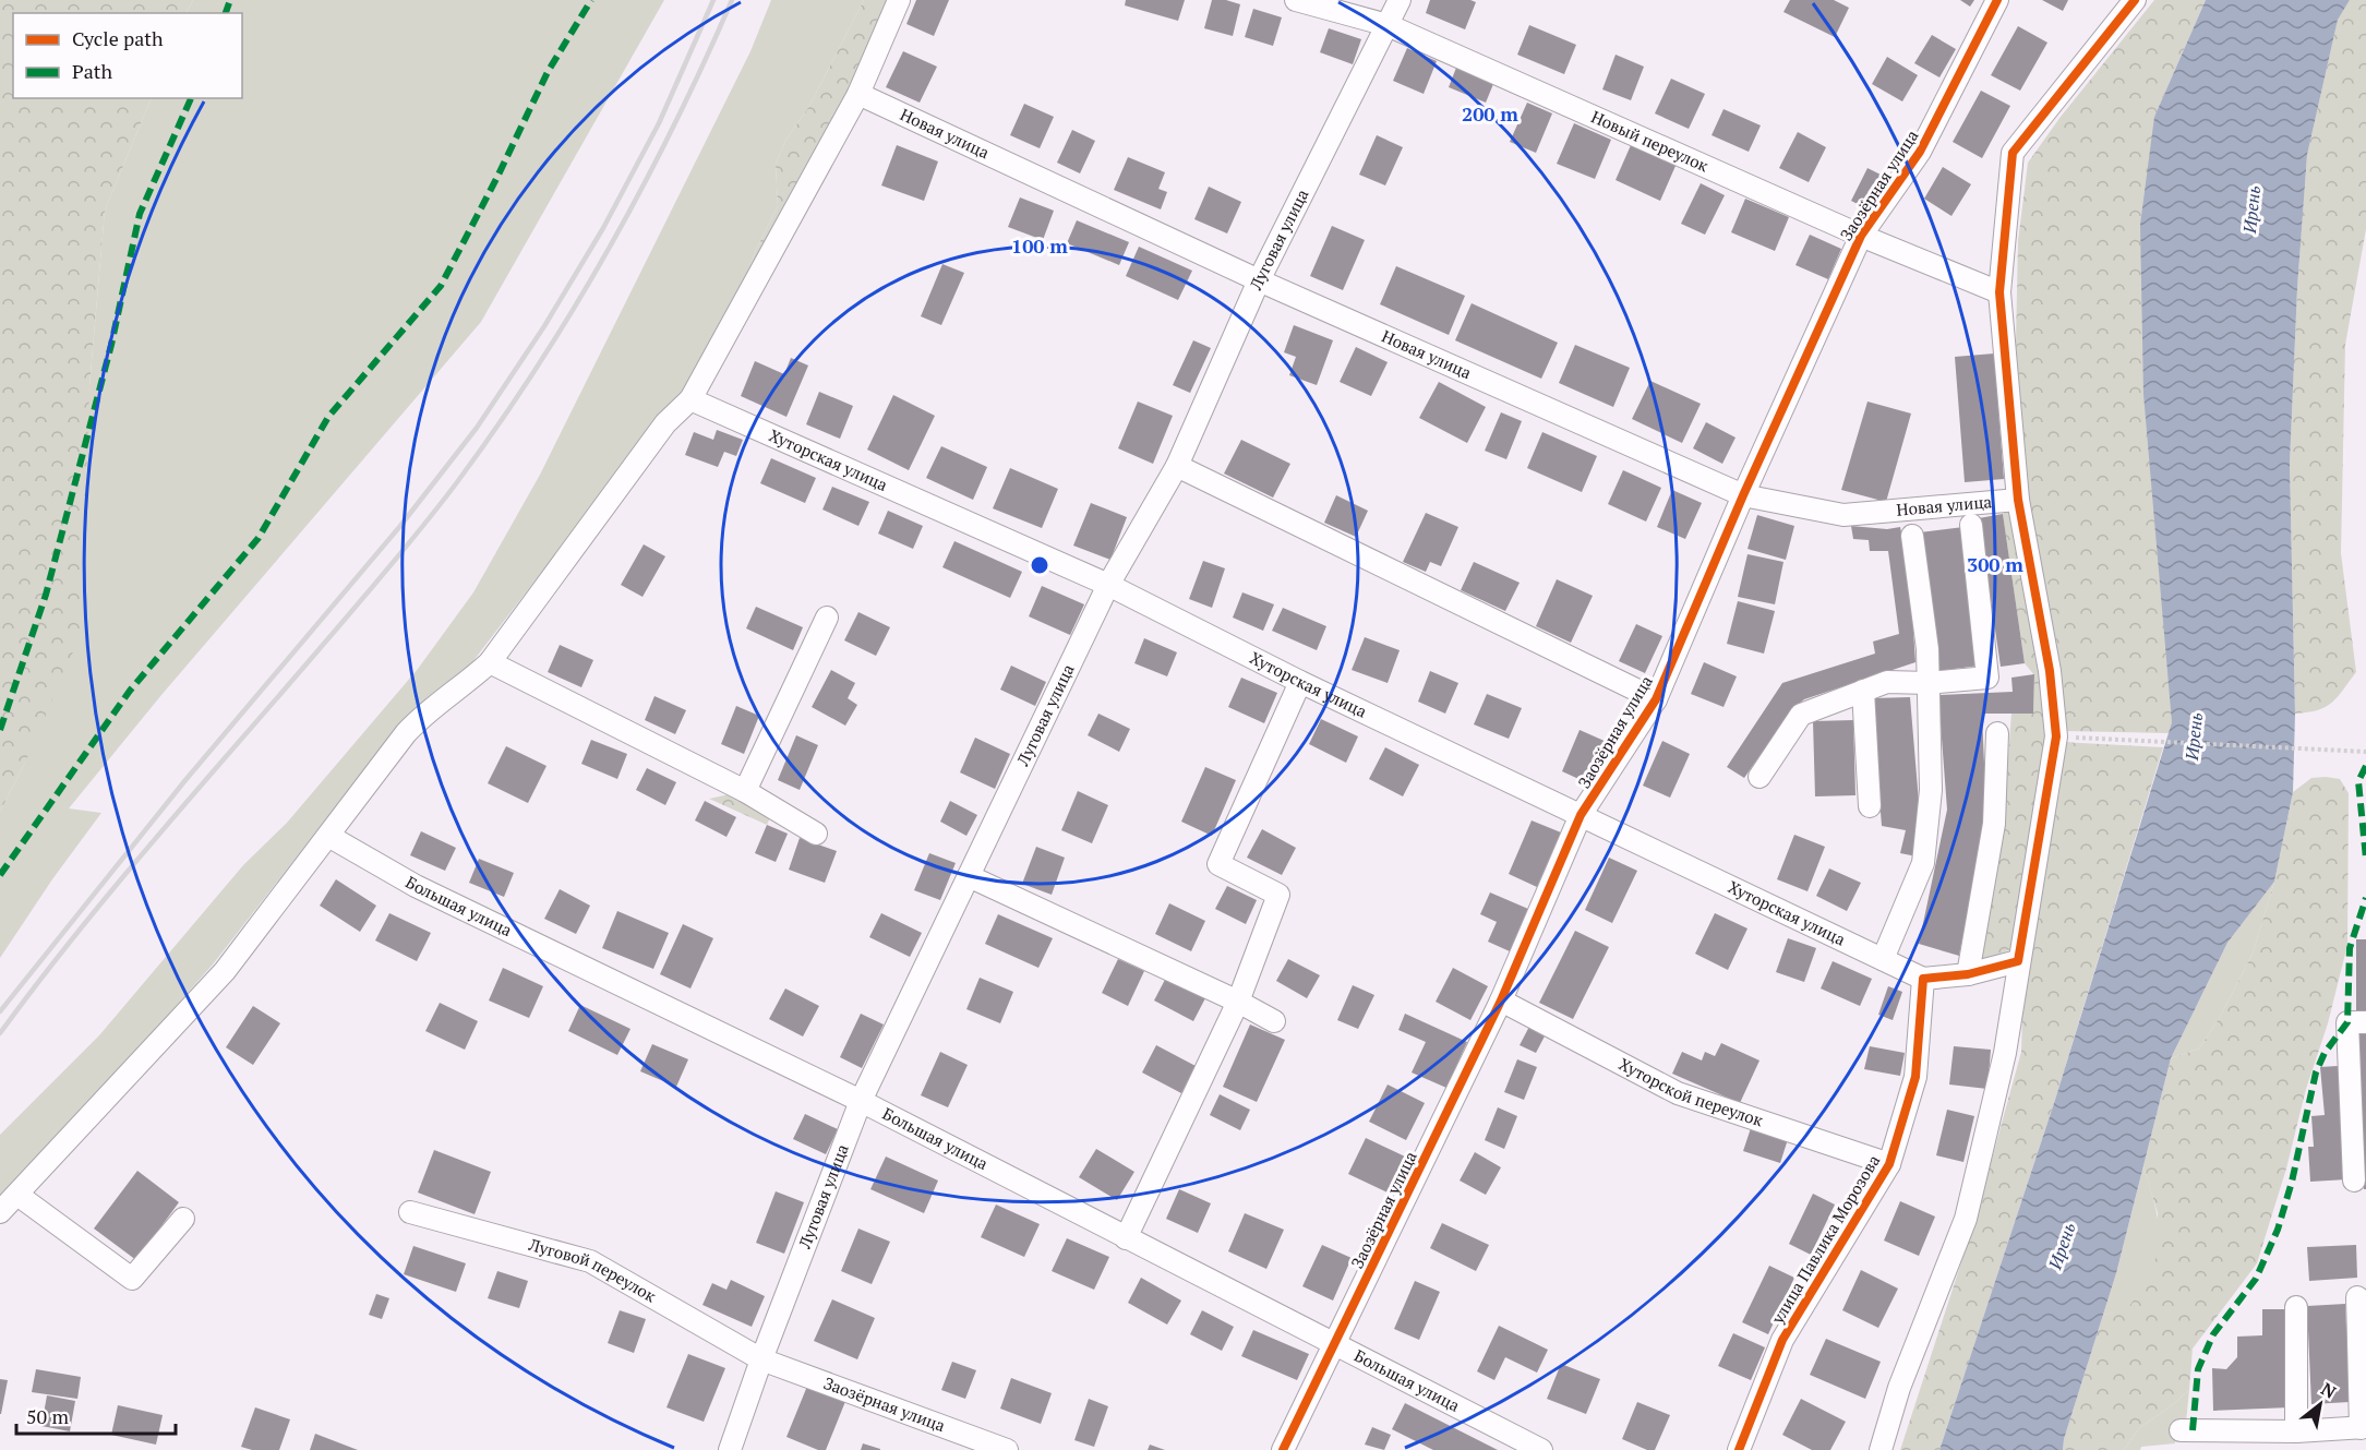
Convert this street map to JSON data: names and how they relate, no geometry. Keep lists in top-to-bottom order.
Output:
{
  "streets": {
    "street": [
      "Новая улица",
      "Новый переулок",
      "Заозёрная улица",
      "Луговая улица",
      "Хуторская улица",
      "Большая улица",
      "Хуторской переулок",
      "улица Павлика Морозова",
      "Луговой переулок"
    ]
  },
  "crossings": [
    ["Новая улица", "Заозёрная улица"],
    ["Новая улица", "Луговая улица"],
    ["Новый переулок", "Заозёрная улица"],
    ["Новый переулок", "Луговая улица"],
    ["Заозёрная улица", "Луговая улица"],
    ["Заозёрная улица", "Хуторская улица"],
    ["Заозёрная улица", "Большая улица"],
    ["Заозёрная улица", "Хуторской переулок"],
    ["Заозёрная улица", "Луговой переулок"],
    ["Луговая улица", "Хуторская улица"],
    ["Луговая улица", "Большая улица"],
    ["Луговая улица", "Луговой переулок"],
    ["Хуторская улица", "улица Павлика Морозова"],
    ["Хуторской переулок", "улица Павлика Морозова"]
  ],
  "water": ["Ирень"],
  "legend": ["Cycle path", "Path"],
  "scale_bar": "50 m",
  "north": "top right",
  "rings": ["200 m", "100 m", "300 m"]
}
